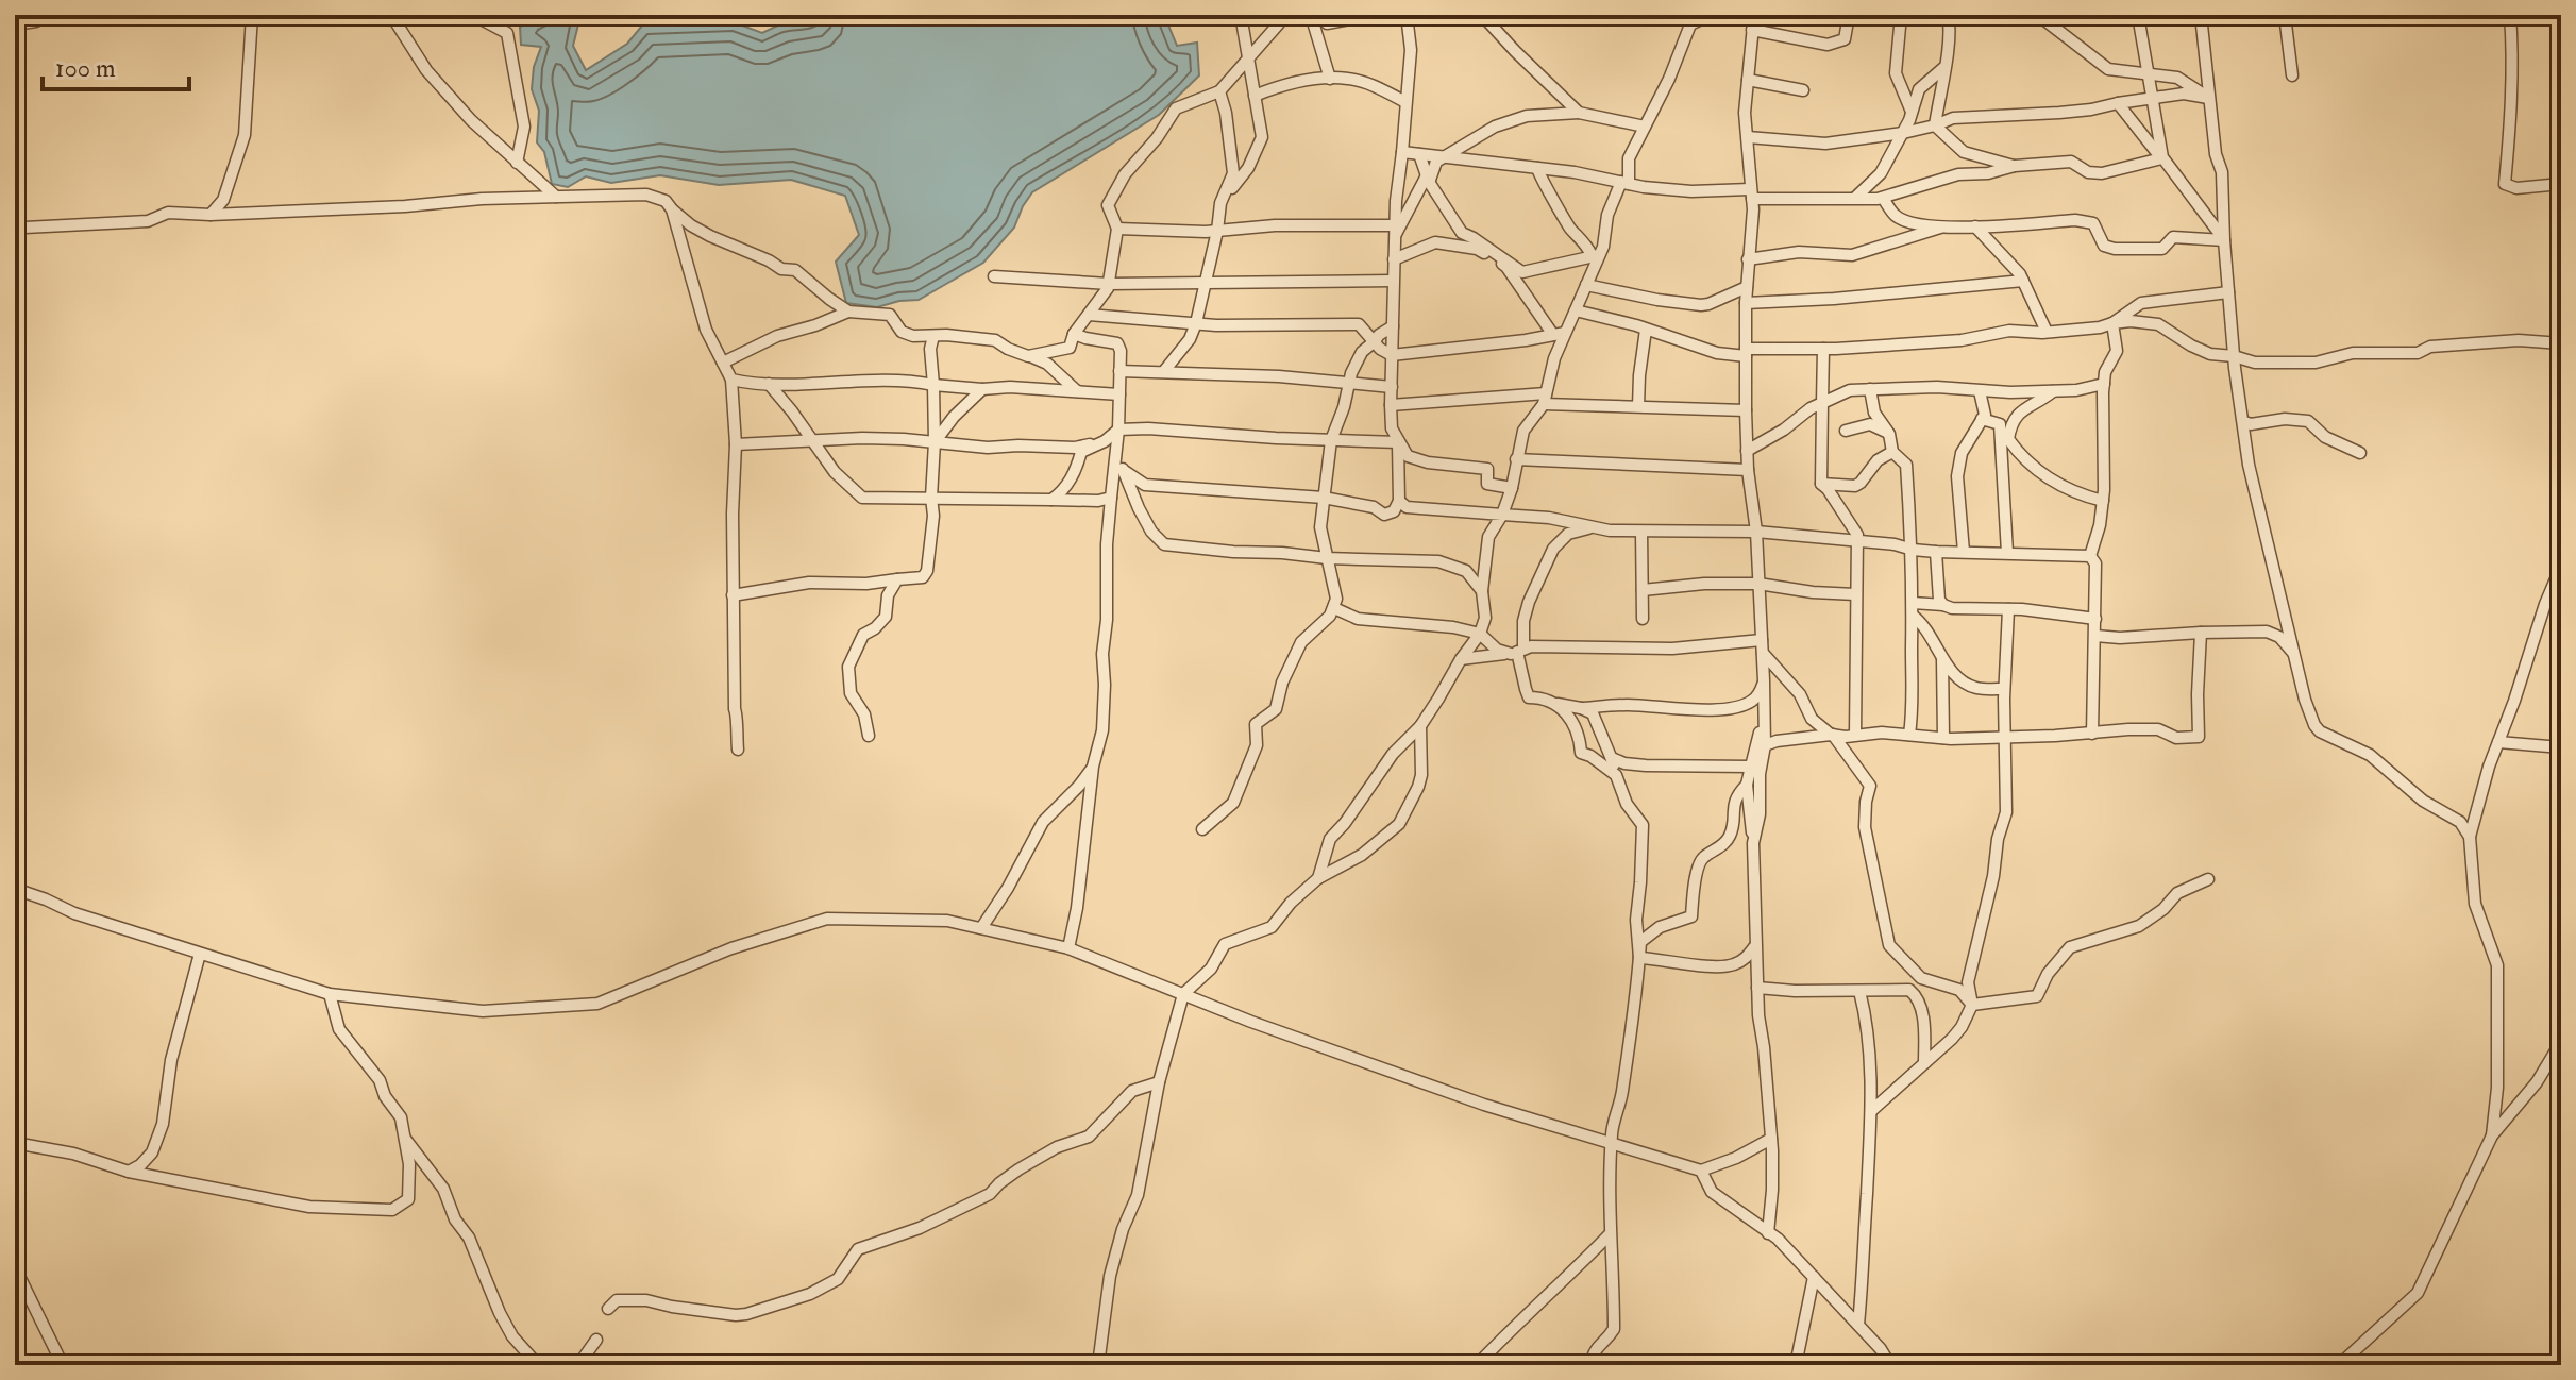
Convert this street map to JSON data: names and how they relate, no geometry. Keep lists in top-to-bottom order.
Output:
{
  "scale_bar": "100 m"
}
